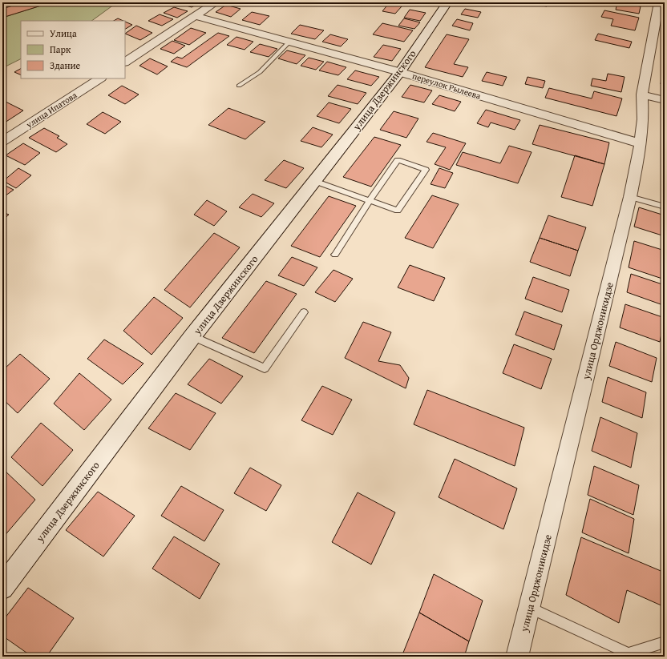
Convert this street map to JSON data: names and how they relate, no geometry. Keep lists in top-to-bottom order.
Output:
{
  "streets": {
    "street": [
      "переулок Рылеева",
      "улица Дзержинского",
      "улица Ипатова",
      "улица Орджоникидзе"
    ]
  },
  "crossings": [
    ["переулок Рылеева", "улица Дзержинского"],
    ["переулок Рылеева", "улица Орджоникидзе"]
  ],
  "legend": ["Улица", "Парк", "Здание"]
}
